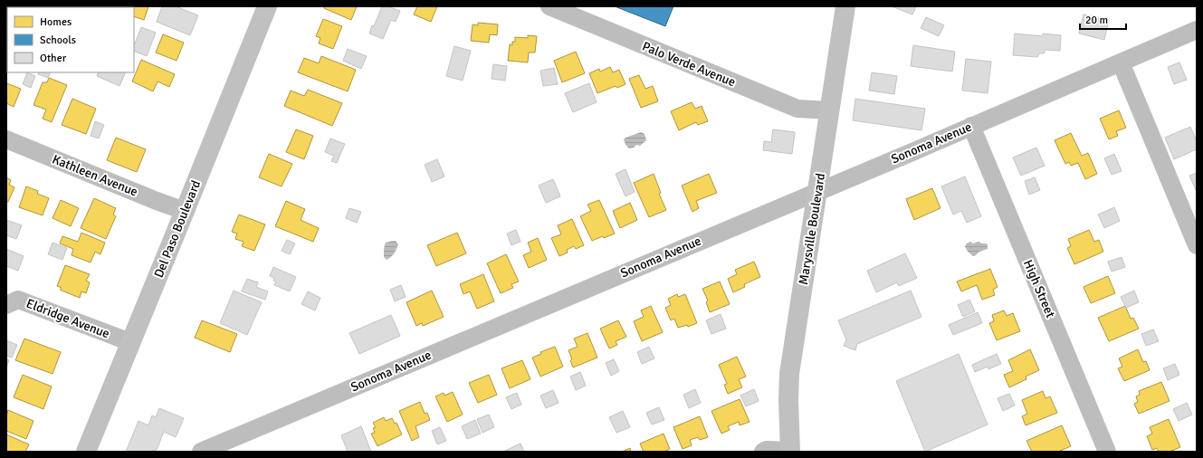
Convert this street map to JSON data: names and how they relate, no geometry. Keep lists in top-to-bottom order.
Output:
{
  "streets": {
    "main road": ["Del Paso Boulevard", "Marysville Boulevard"],
    "street": [
      "Palo Verde Avenue",
      "Sonoma Avenue",
      "Kathleen Avenue",
      "High Street",
      "Eldridge Avenue"
    ]
  },
  "crossings": [
    ["Palo Verde Avenue", "Marysville Boulevard"],
    ["Sonoma Avenue", "Marysville Boulevard"],
    ["Sonoma Avenue", "High Street"],
    ["Kathleen Avenue", "Del Paso Boulevard"],
    ["Del Paso Boulevard", "Eldridge Avenue"]
  ],
  "legend": ["Homes", "Schools", "Other"],
  "scale_bar": "20 m"
}
